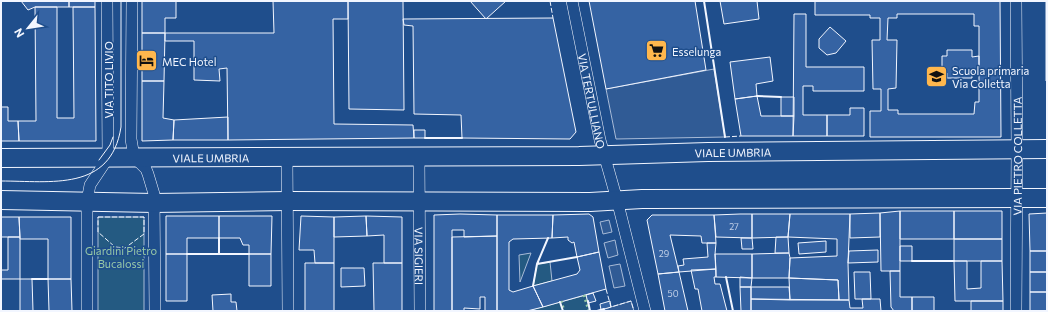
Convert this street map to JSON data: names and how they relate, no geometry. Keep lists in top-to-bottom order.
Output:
{
  "streets": {
    "main road": ["VIALE UMBRIA"],
    "street": [
      "VIA TITO LIVIO",
      "VIA TERTULLIANO",
      "VIA PIETRO COLLETTA",
      "VIA SIGIERI"
    ]
  },
  "crossings": [
    ["VIA TITO LIVIO", "VIALE UMBRIA"],
    ["VIA TERTULLIANO", "VIALE UMBRIA"],
    ["VIALE UMBRIA", "VIA PIETRO COLLETTA"]
  ],
  "parks": ["Giardini Pietro Bucalossi"],
  "places": {
    "supermarket": ["Esselunga"],
    "hotel": ["MEC Hotel"],
    "school or university": ["Scuola primaria Via Colletta"]
  },
  "house_numbers": ["27", "29", "50"],
  "north": "bottom left"
}
